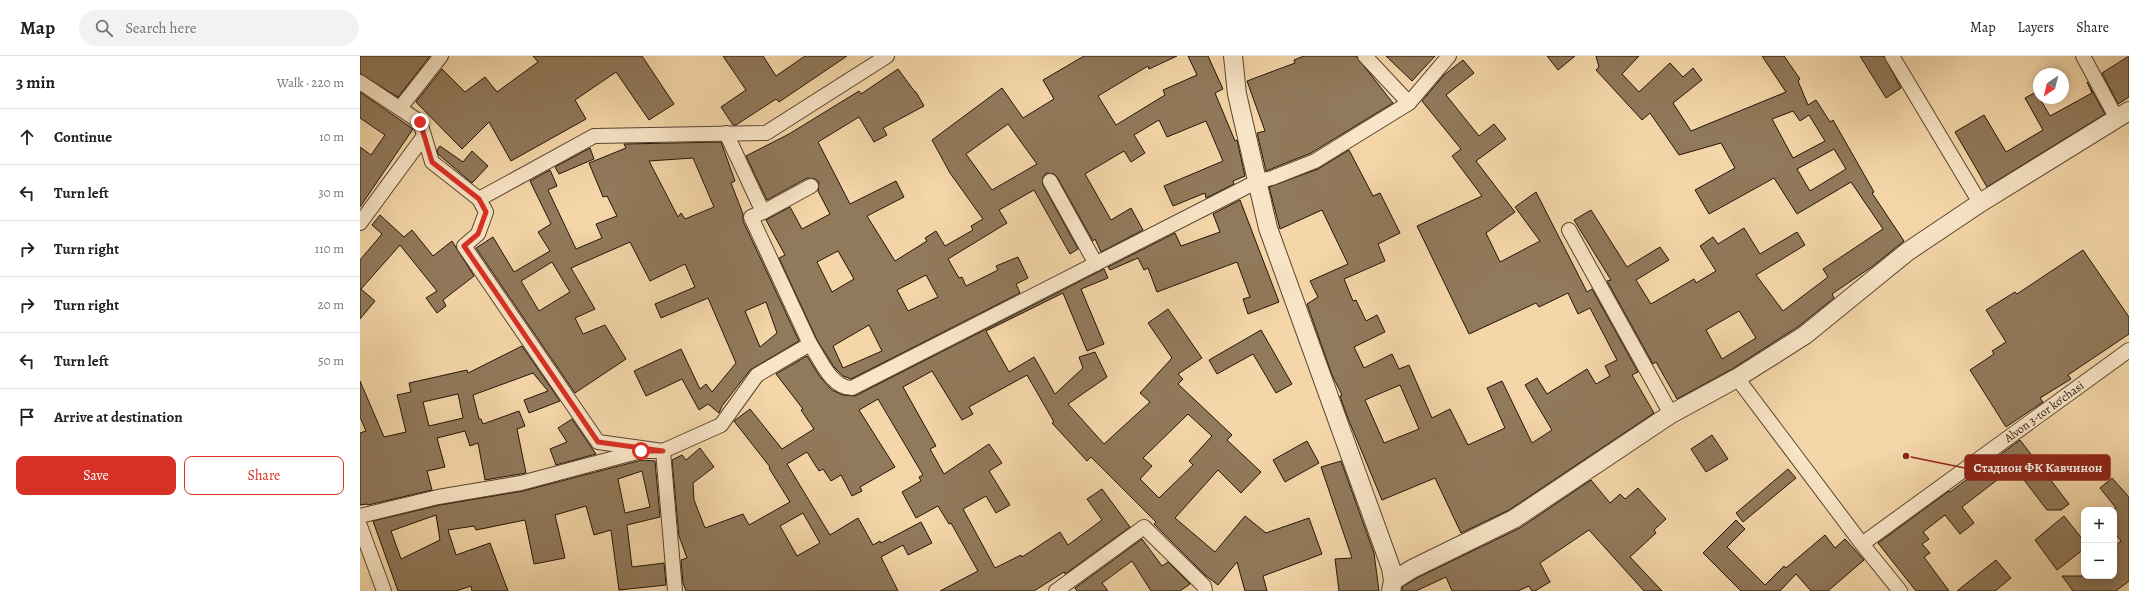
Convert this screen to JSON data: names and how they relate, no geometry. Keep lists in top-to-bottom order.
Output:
{
  "streets": {
    "street": ["Alvon 3-tor ko‘chasi"]
  },
  "places": ["Стадион ФК Кавчинон"],
  "north": "bottom left",
  "page": {
    "header": "Map",
    "search": "Search here",
    "nav": ["Map", "Layers", "Share"],
    "heading": ["3 min", "Walk · 220 m"],
    "list": [
      ["Continue", "10 m"],
      ["Turn left", "30 m"],
      ["Turn right", "110 m"],
      ["Turn right", "20 m"],
      ["Turn left", "50 m"],
      "Arrive at destination"
    ],
    "buttons": ["Save", "Share"],
    "map_buttons": ["+", "−"]
  }
}
